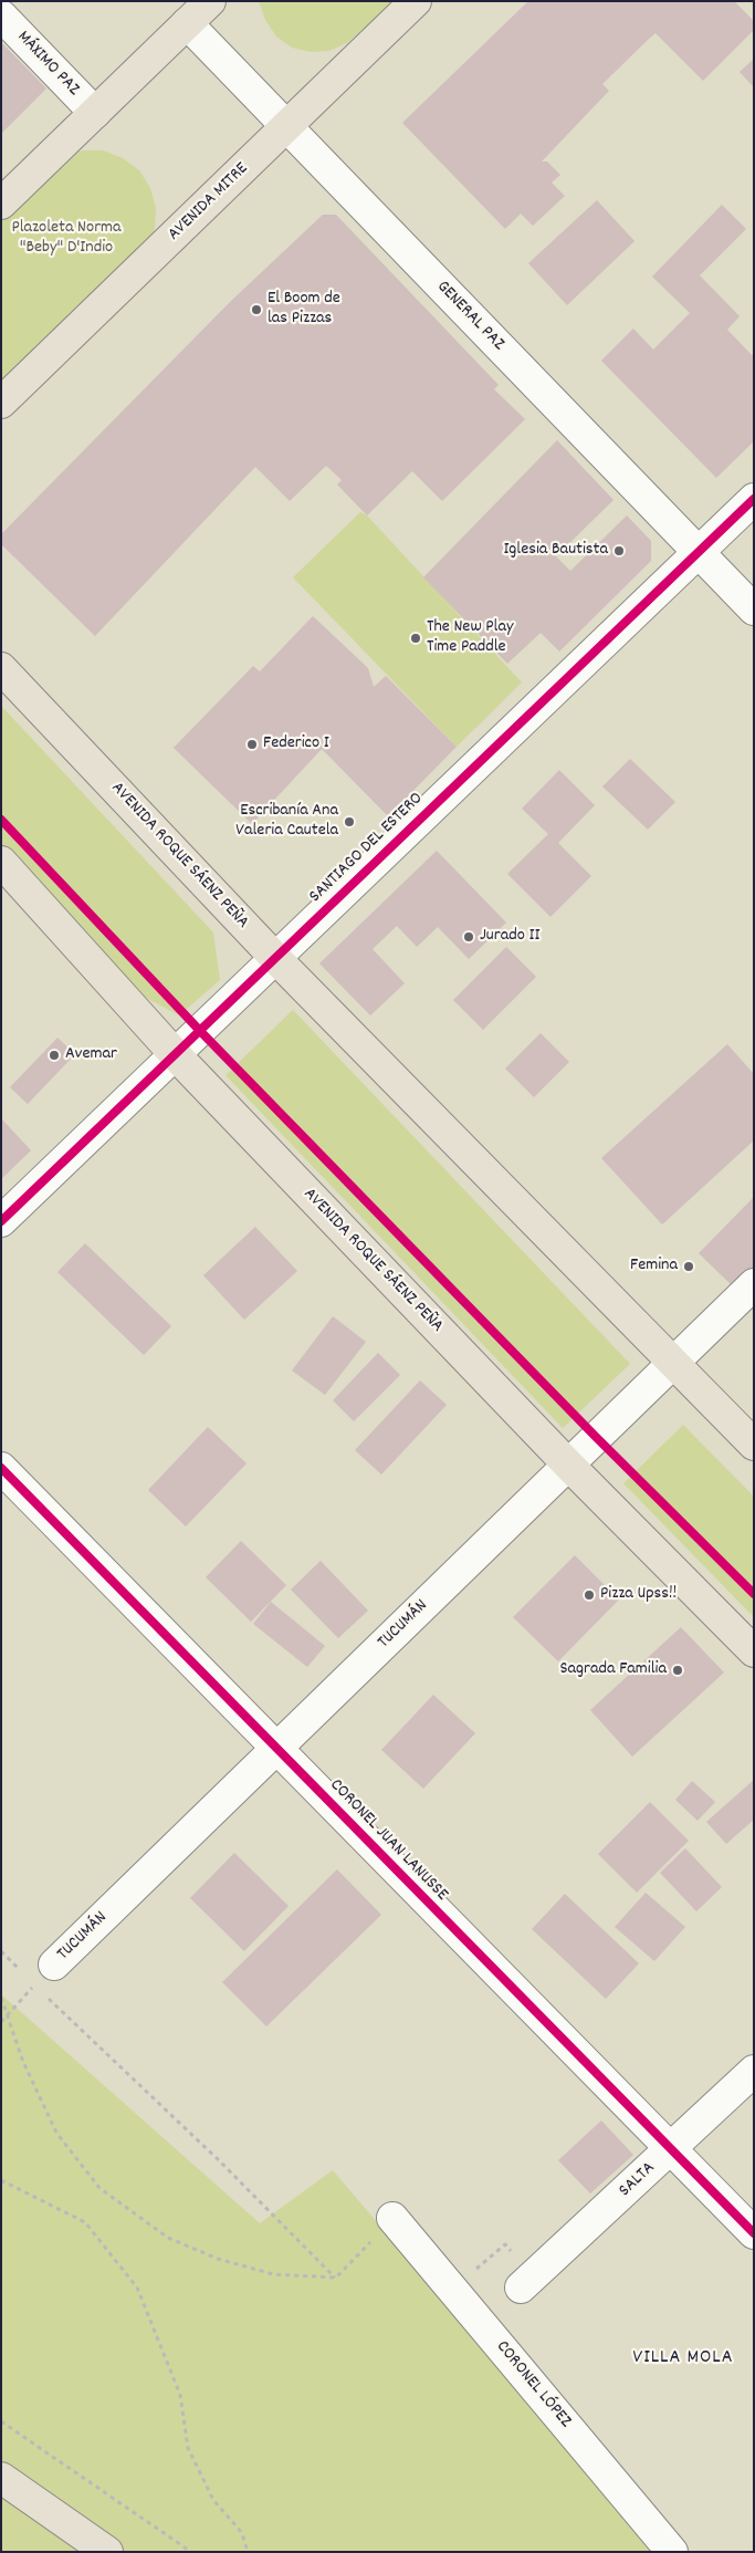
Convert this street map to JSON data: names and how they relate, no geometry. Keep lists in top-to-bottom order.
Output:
{
  "streets": {
    "main road": ["AVENIDA MITRE", "AVENIDA ROQUE SÁENZ PEÑA"],
    "street": [
      "MÁXIMO PAZ",
      "GENERAL PAZ",
      "SANTIAGO DEL ESTERO",
      "TUCUMÁN",
      "CORONEL JUAN LANUSSE",
      "SALTA",
      "CORONEL LÓPEZ"
    ]
  },
  "crossings": [
    ["AVENIDA MITRE", "GENERAL PAZ"],
    ["GENERAL PAZ", "SANTIAGO DEL ESTERO"],
    ["SANTIAGO DEL ESTERO", "AVENIDA ROQUE SÁENZ PEÑA"],
    ["AVENIDA ROQUE SÁENZ PEÑA", "TUCUMÁN"],
    ["TUCUMÁN", "CORONEL JUAN LANUSSE"],
    ["CORONEL JUAN LANUSSE", "SALTA"]
  ],
  "districts": ["VILLA MOLA"],
  "parks": ["Plazoleta Norma \"Beby\" D'Indio"],
  "places": [
    "El Boom de las Pizzas",
    "Iglesia Bautista",
    "The New Play Time Paddle",
    "Federico I",
    "Escribanía Ana Valeria Cautela",
    "Jurado II",
    "Avemar",
    "Femina",
    "Pizza Upss!!",
    "Sagrada Familia"
  ]
}
